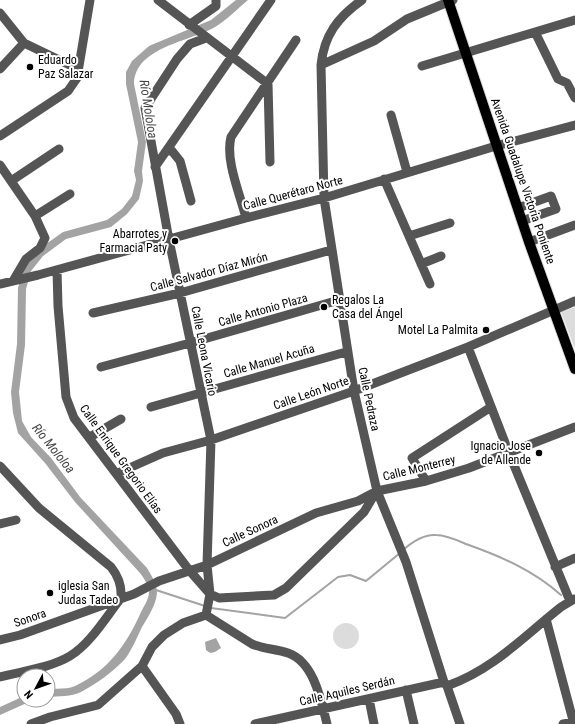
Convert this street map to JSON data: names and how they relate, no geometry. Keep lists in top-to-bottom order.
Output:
{
  "streets": {
    "main road": ["Avenida Guadalupe Victoria Poniente"],
    "street": [
      "Calle Querétaro Norte",
      "Calle Salvador Díaz Mirón",
      "Calle Antonio Plaza",
      "Calle Leona Vicario",
      "Calle Manuel Acuña",
      "Calle León Norte",
      "Calle Pedraza",
      "Calle Enrique Gregorio Elías",
      "Calle Monterrey",
      "Calle Sonora",
      "Sonora",
      "Calle Aquiles Serdán"
    ]
  },
  "crossings": [
    ["Avenida Guadalupe Victoria Poniente", "Calle Querétaro Norte"],
    ["Avenida Guadalupe Victoria Poniente", "Calle León Norte"],
    ["Calle Querétaro Norte", "Calle Leona Vicario"],
    ["Calle Querétaro Norte", "Calle Pedraza"],
    ["Calle Querétaro Norte", "Calle Enrique Gregorio Elías"],
    ["Calle Salvador Díaz Mirón", "Calle Leona Vicario"],
    ["Calle Salvador Díaz Mirón", "Calle Pedraza"],
    ["Calle Antonio Plaza", "Calle Leona Vicario"],
    ["Calle Antonio Plaza", "Calle Pedraza"],
    ["Calle Leona Vicario", "Calle Manuel Acuña"],
    ["Calle Leona Vicario", "Calle León Norte"],
    ["Calle Leona Vicario", "Calle Enrique Gregorio Elías"],
    ["Calle Leona Vicario", "Calle Monterrey"],
    ["Calle Leona Vicario", "Calle Sonora"],
    ["Calle Manuel Acuña", "Calle Pedraza"],
    ["Calle León Norte", "Calle Pedraza"],
    ["Calle León Norte", "Calle Enrique Gregorio Elías"],
    ["Calle Pedraza", "Calle Monterrey"],
    ["Calle Pedraza", "Calle Sonora"],
    ["Calle Pedraza", "Calle Aquiles Serdán"],
    ["Calle Enrique Gregorio Elías", "Calle Monterrey"],
    ["Calle Enrique Gregorio Elías", "Calle Sonora"],
    ["Calle Monterrey", "Calle Sonora"],
    ["Calle Sonora", "Sonora"]
  ],
  "water": ["Río Mololoa"],
  "places": [
    "Eduardo Paz Salazar",
    "Abarrotes y Farmacia Paty",
    "Regalos La Casa del Ángel",
    "Motel La Palmita",
    "Ignacio Jose de Allende",
    "iglesia San Judas Tadeo"
  ],
  "north": "bottom left"
}
